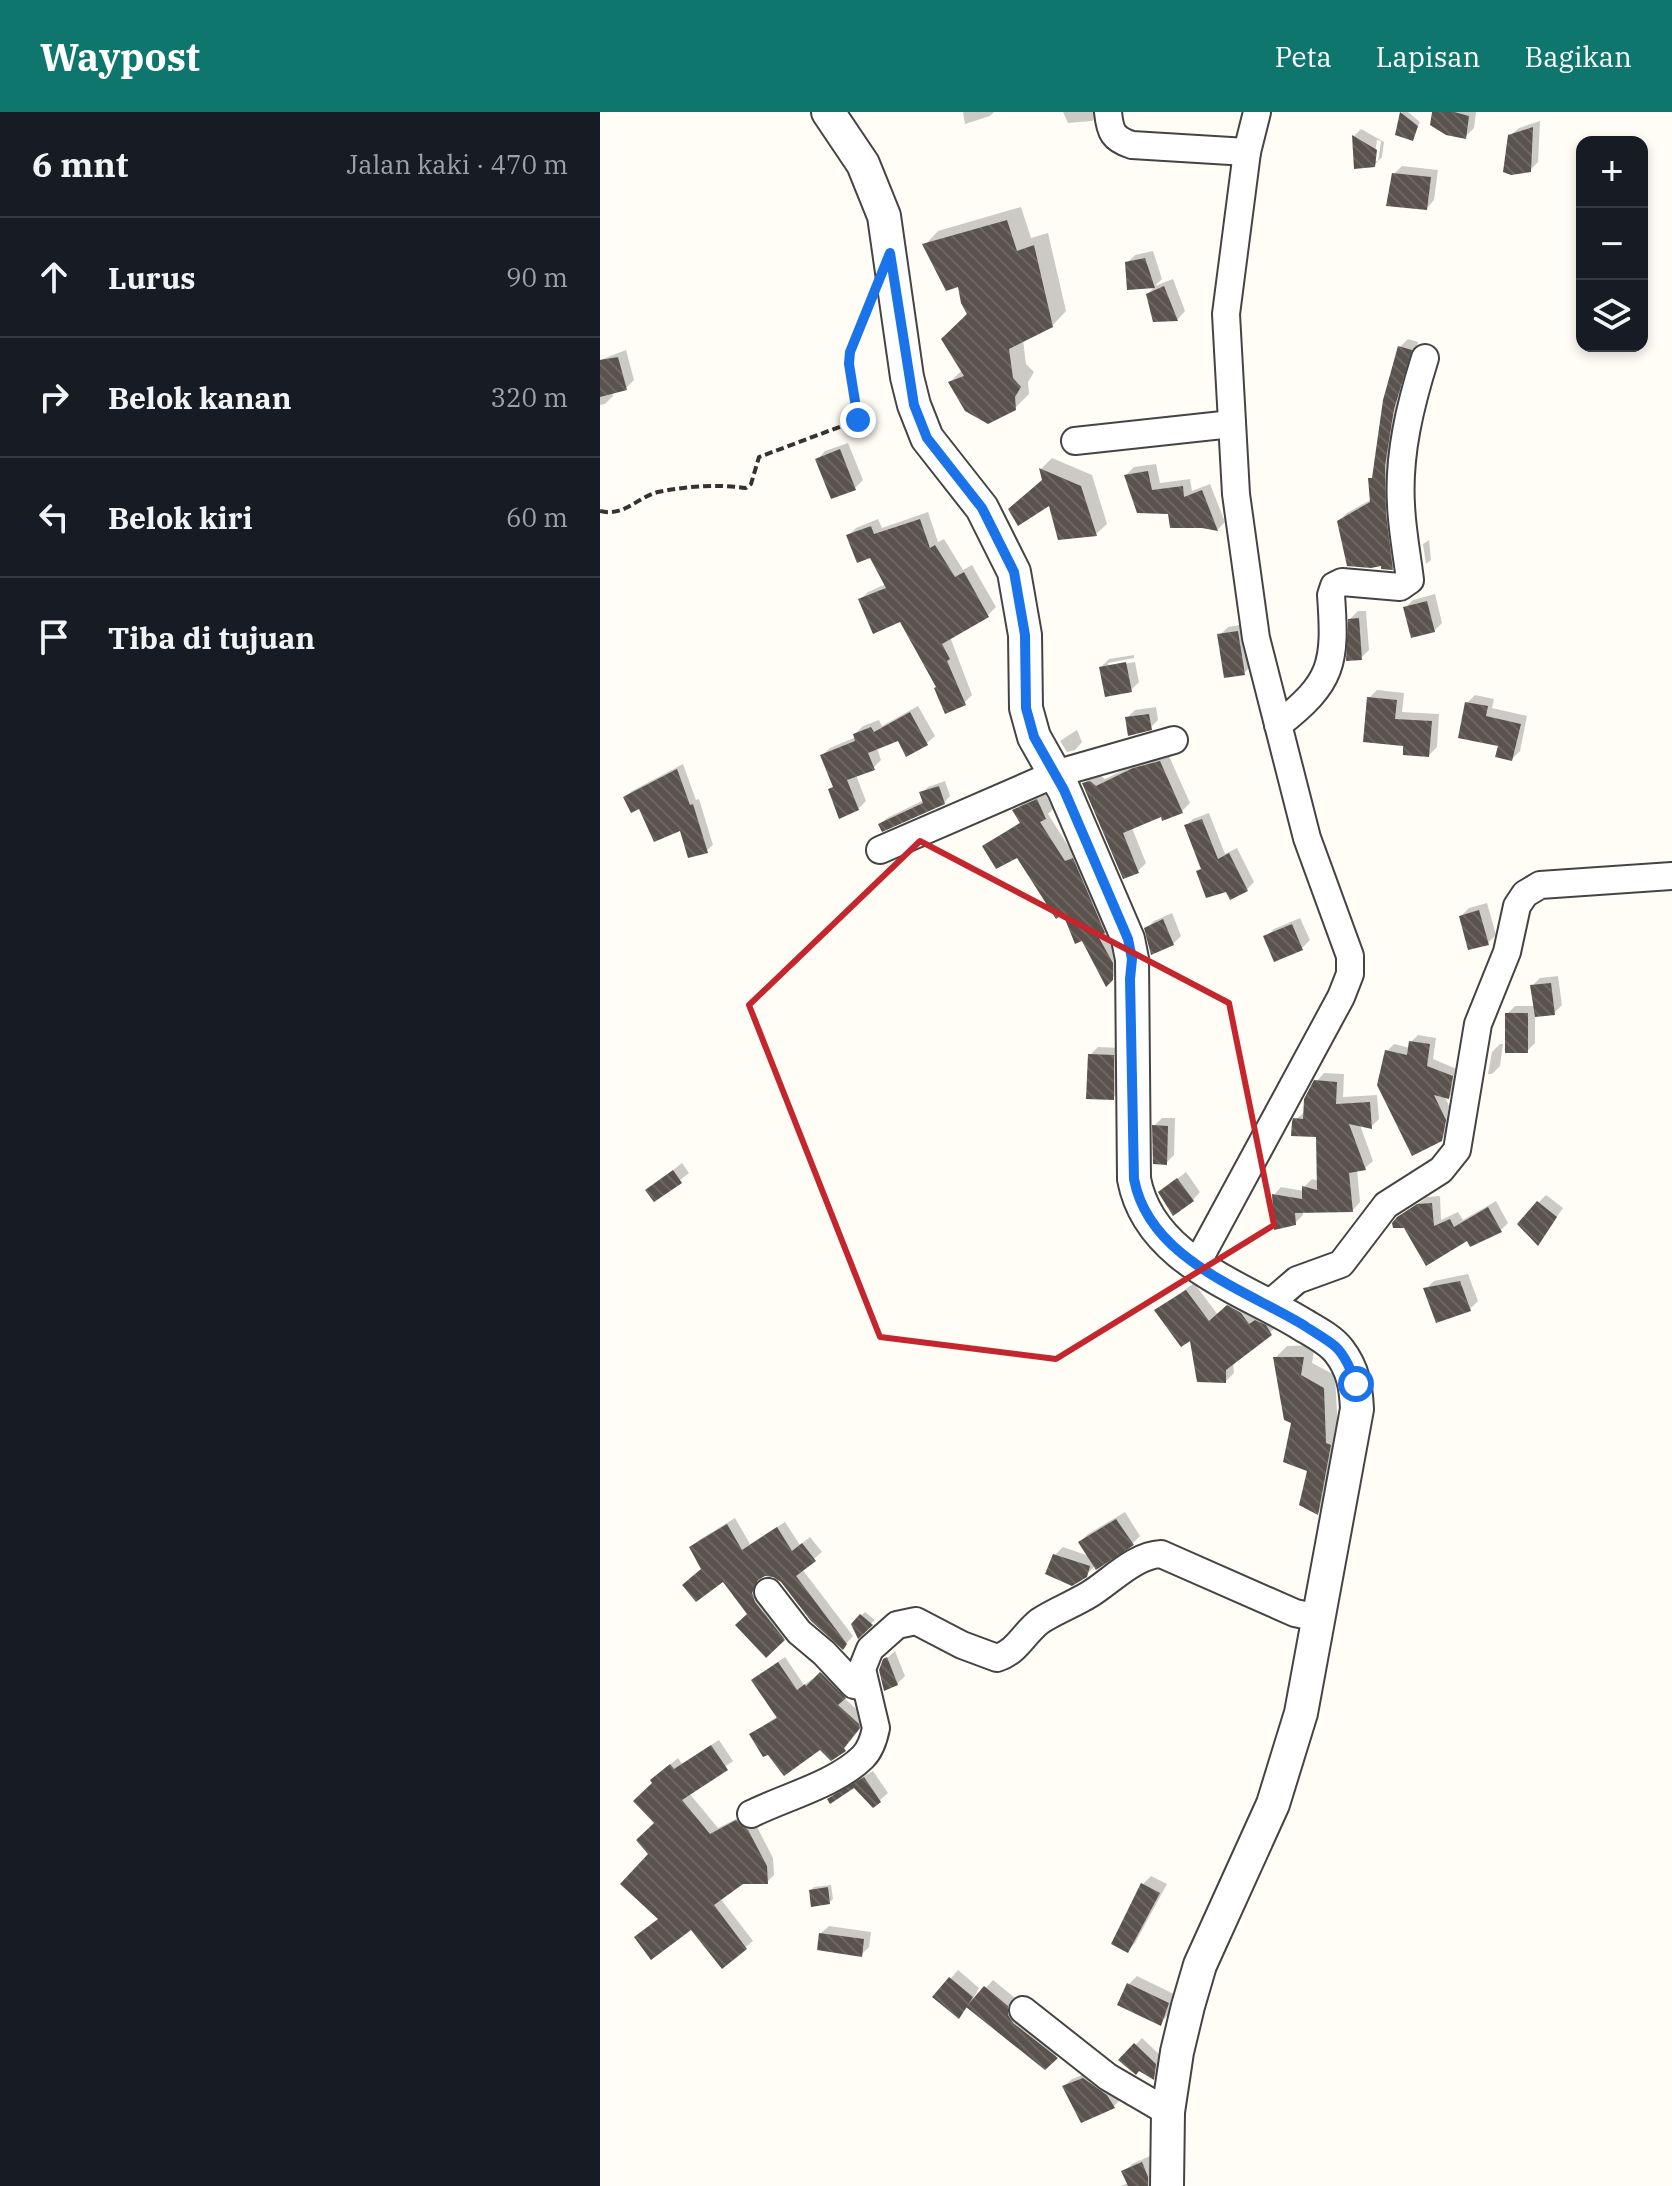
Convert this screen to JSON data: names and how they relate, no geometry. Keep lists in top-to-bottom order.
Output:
{
  "page": {
    "header": "Waypost",
    "nav": ["Peta", "Lapisan", "Bagikan"],
    "heading": ["6 mnt", "Jalan kaki · 470 m"],
    "map_buttons": ["+", "−"],
    "list": [
      ["Lurus", "90 m"],
      ["Belok kanan", "320 m"],
      ["Belok kiri", "60 m"],
      "Tiba di tujuan"
    ]
  }
}
